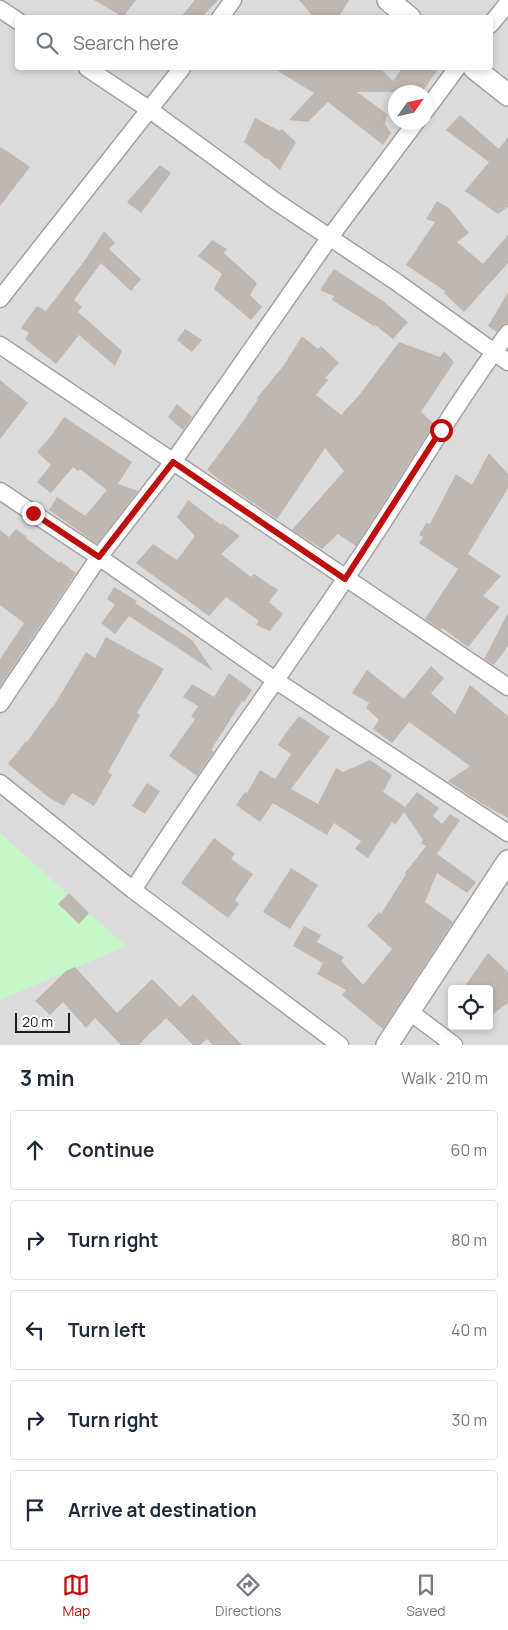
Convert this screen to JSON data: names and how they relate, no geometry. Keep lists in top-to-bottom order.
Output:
{
  "scale_bar": "20 m",
  "north": "top right",
  "page": {
    "search": "Search here",
    "scale": "20 m",
    "heading": ["3 min", "Walk · 210 m"],
    "list": [
      ["Continue", "60 m"],
      ["Turn right", "80 m"],
      ["Turn left", "40 m"],
      ["Turn right", "30 m"],
      "Arrive at destination"
    ],
    "nav": ["Map", "Directions", "Saved"]
  }
}
